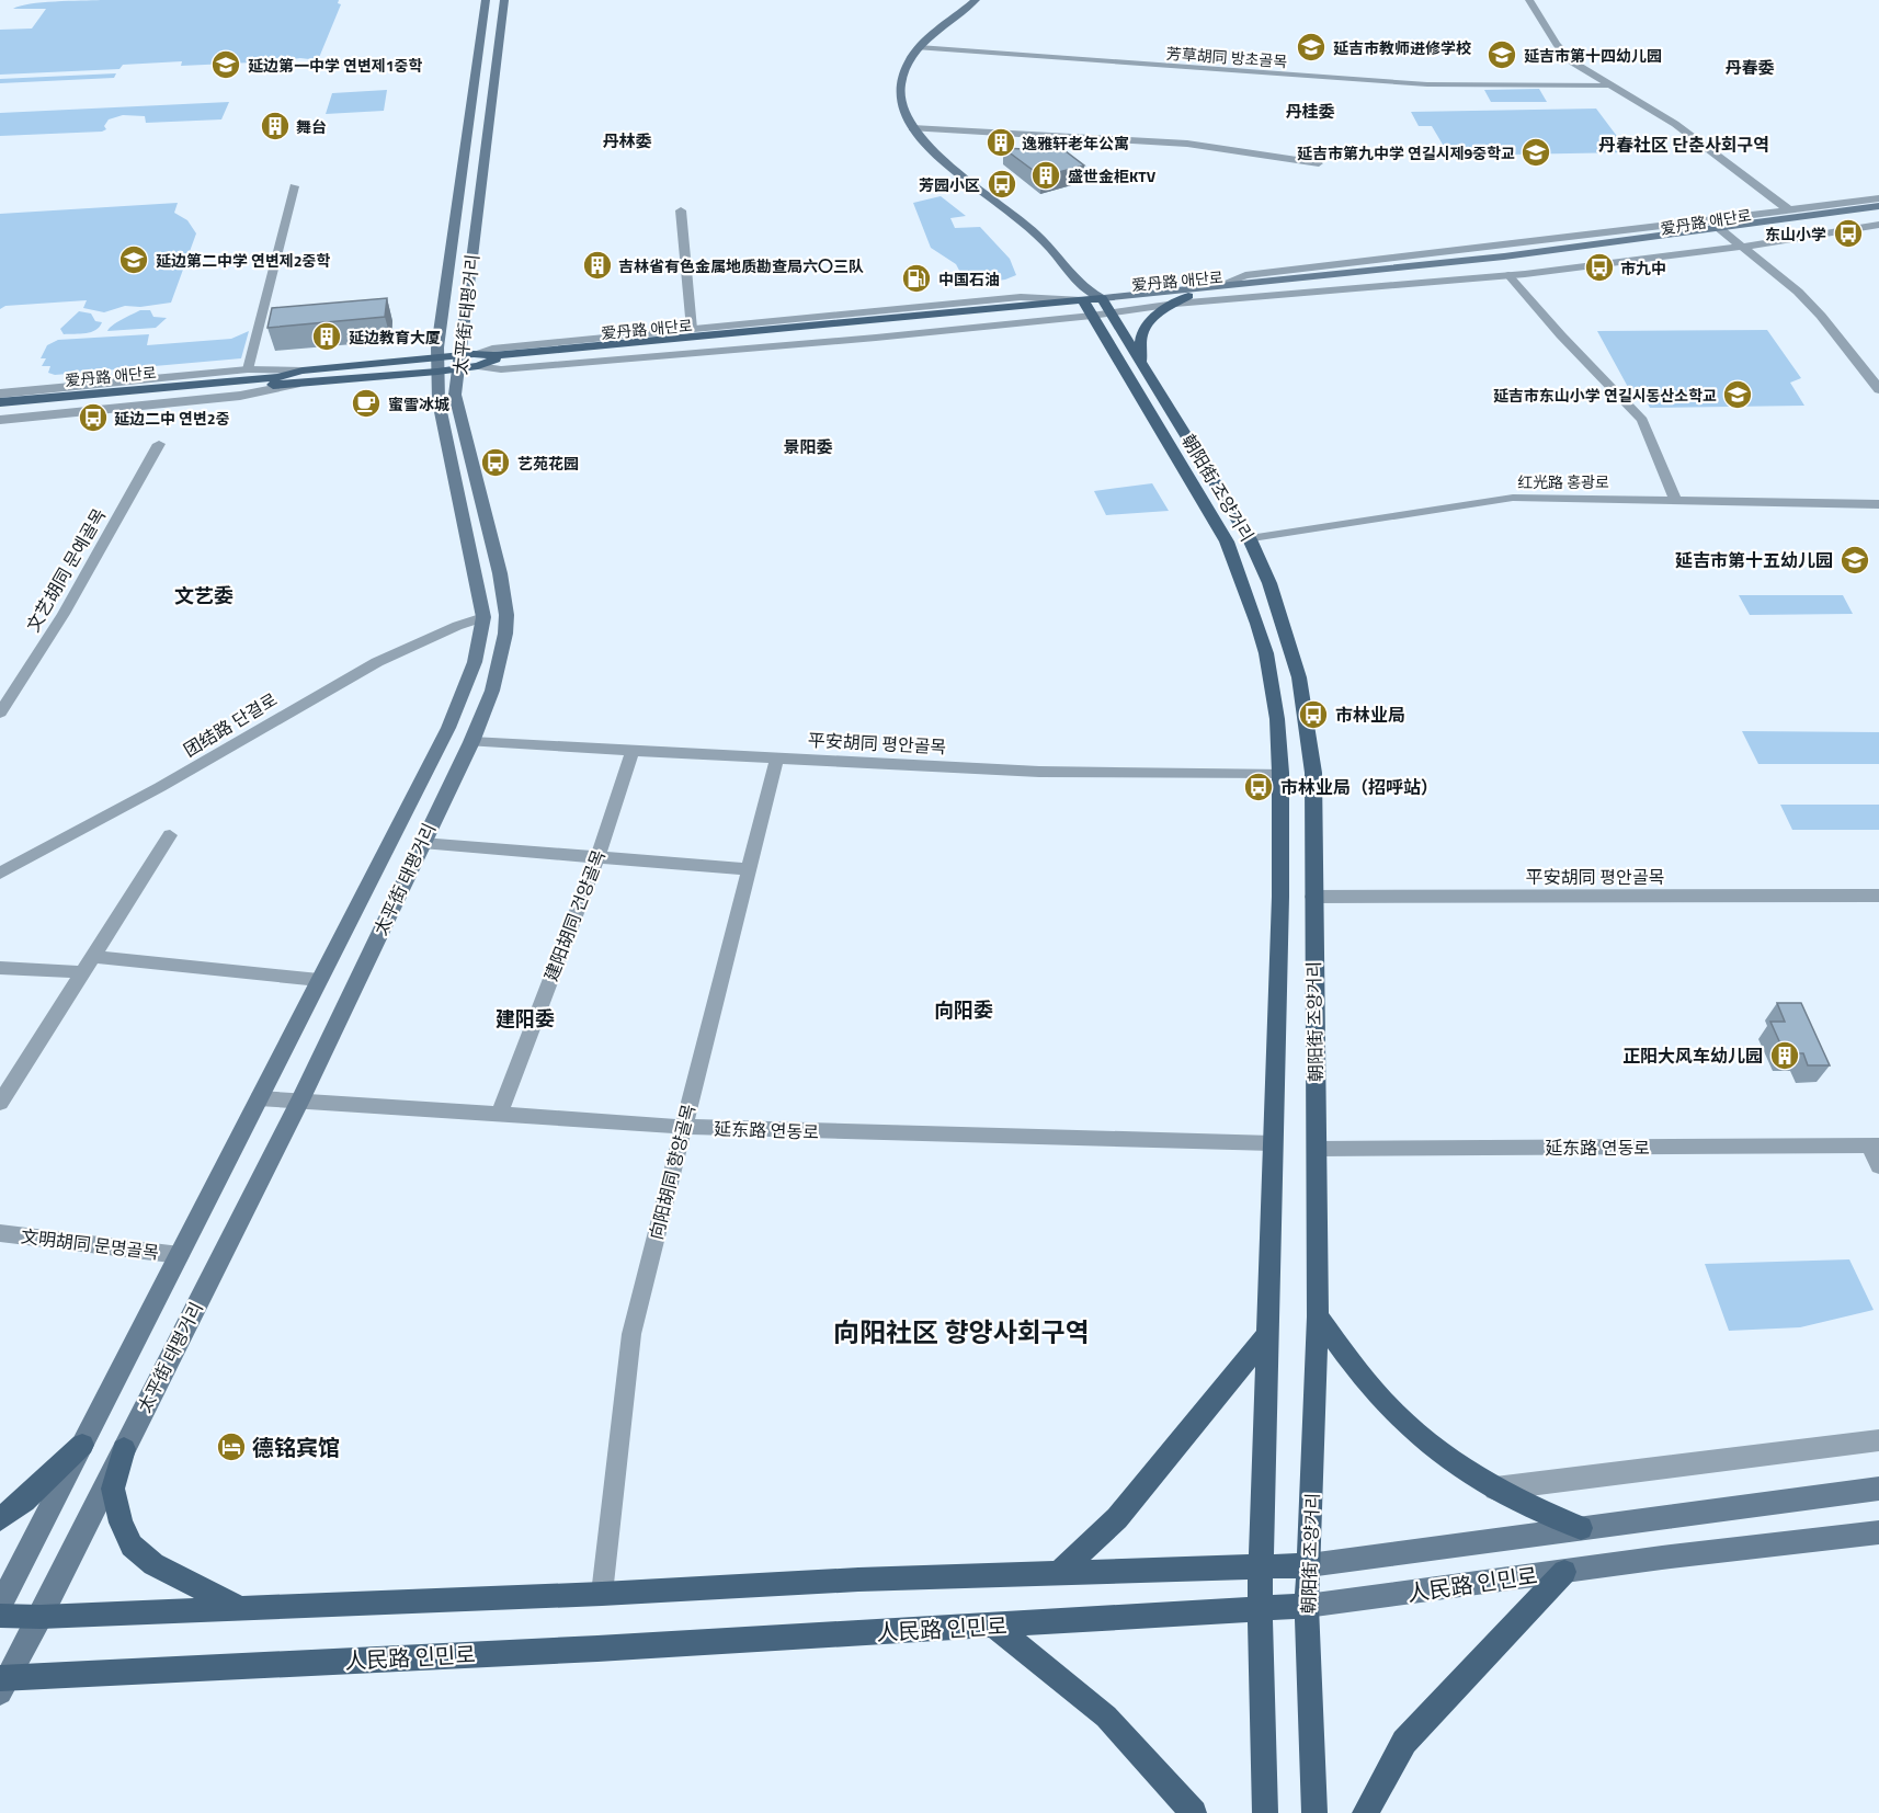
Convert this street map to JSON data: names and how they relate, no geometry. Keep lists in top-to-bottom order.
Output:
{
  "streets": {
    "main road": [
      "爱丹路 애단로",
      "太平街 태평거리",
      "朝阳街 조양거리",
      "人民路 인민로"
    ],
    "street": [
      "芳草胡同 방초골목",
      "红光路 홍광로",
      "文艺胡同 문예골목",
      "团结路 단결로",
      "平安胡同 평안골목",
      "建阳胡同 건양골목",
      "延东路 연동로",
      "向阳胡同 향양골목",
      "文明胡同 문명골목"
    ]
  },
  "crossings": [
    ["芳草胡同 방초골목", "朝阳街 조양거리"],
    ["爱丹路 애단로", "太平街 태평거리"],
    ["爱丹路 애단로", "朝阳街 조양거리"],
    ["太平街 태평거리", "团结路 단결로"],
    ["太平街 태평거리", "平安胡同 평안골목"],
    ["太平街 태평거리", "延东路 연동로"],
    ["太平街 태평거리", "文明胡同 문명골목"],
    ["太平街 태평거리", "人民路 인민로"],
    ["红光路 홍광로", "朝阳街 조양거리"],
    ["朝阳街 조양거리", "平安胡同 평안골목"],
    ["朝阳街 조양거리", "延东路 연동로"],
    ["朝阳街 조양거리", "人民路 인민로"],
    ["平安胡同 평안골목", "建阳胡同 건양골목"],
    ["平安胡同 평안골목", "向阳胡同 향양골목"],
    ["建阳胡同 건양골목", "延东路 연동로"],
    ["延东路 연동로", "向阳胡同 향양골목"],
    ["向阳胡同 향양골목", "人民路 인민로"]
  ],
  "districts": [
    "丹春委",
    "丹桂委",
    "丹林委",
    "丹春社区 단춘사회구역",
    "景阳委",
    "文艺委",
    "向阳委",
    "建阳委",
    "向阳社区 향양사회구역"
  ],
  "places": {
    "school or university": [
      "延吉市教师进修学校",
      "延吉市第十四幼儿园",
      "延边第一中学 연변제1중학",
      "延吉市第九中学 연길시제9중학교",
      "延边第二中学 연변제2중학",
      "延吉市东山小学 연길시동산소학교",
      "延吉市第十五幼儿园"
    ],
    "building": [
      "舞台",
      "逸雅轩老年公寓",
      "盛世金柜KTV",
      "吉林省有色金属地质勘查局六〇三队",
      "延边教育大厦",
      "正阳大风车幼儿园"
    ],
    "bus stop": [
      "芳园小区",
      "东山小学",
      "市九中",
      "延边二中 연변2중",
      "艺苑花园",
      "市林业局",
      "市林业局（招呼站）"
    ],
    "fuel station": ["中国石油"],
    "cafe": ["蜜雪冰城"],
    "hotel": ["德铭宾馆"]
  }
}
